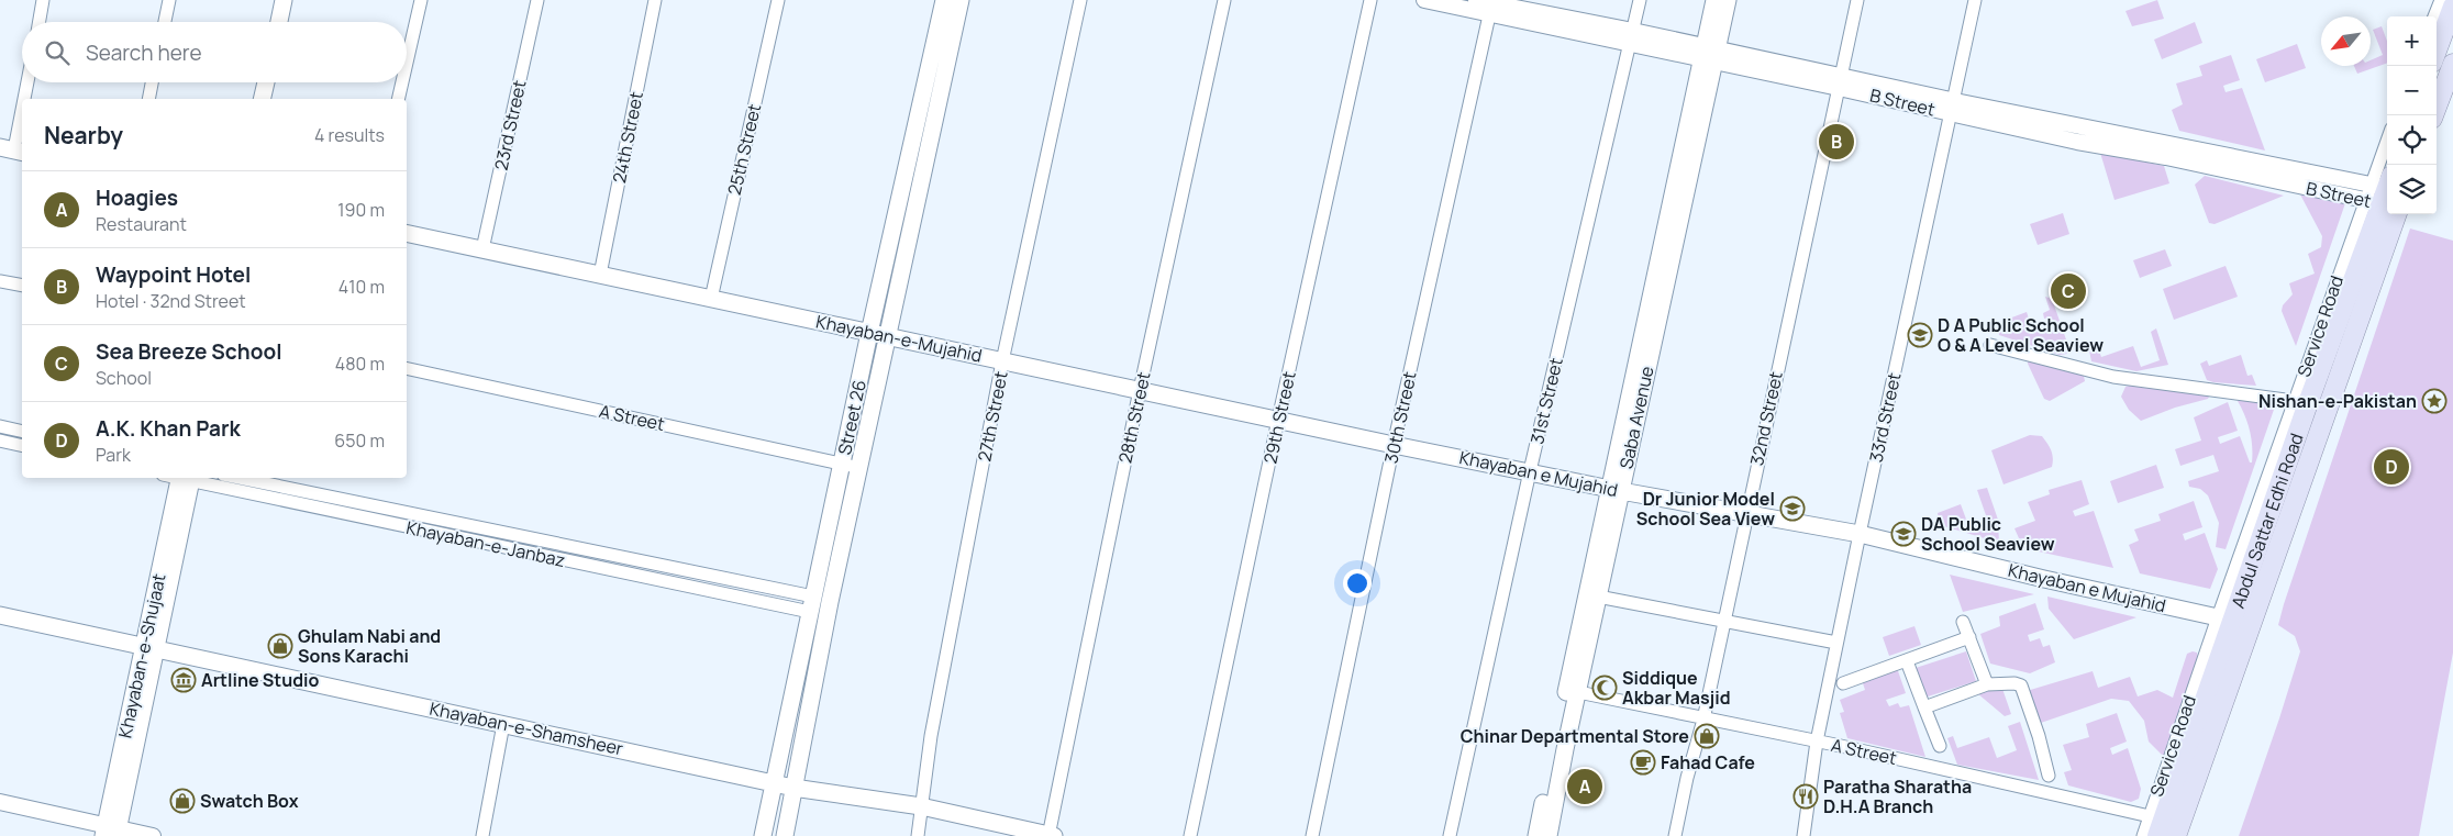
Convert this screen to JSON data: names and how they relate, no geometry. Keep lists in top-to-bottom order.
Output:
{
  "streets": {
    "main road": [
      "Khayaban-e-Mujahid",
      "Street 26",
      "Saba Avenue",
      "Khayaban e Mujahid",
      "Abdul Sattar Edhi Road",
      "Khayaban-e-Shujaat",
      "Khayaban-e-Shamsheer"
    ],
    "street": [
      "B Street",
      "23rd Street",
      "24th Street",
      "25th Street",
      "Service Road",
      "31st Street",
      "27th Street",
      "A Street",
      "28th Street",
      "29th Street",
      "30th Street",
      "33rd Street",
      "32nd Street",
      "Khayaban-e-Janbaz"
    ]
  },
  "crossings": [
    ["B Street", "Service Road"],
    ["B Street", "31st Street"],
    ["B Street", "30th Street"],
    ["B Street", "Saba Avenue"],
    ["B Street", "33rd Street"],
    ["B Street", "32nd Street"],
    ["B Street", "Abdul Sattar Edhi Road"],
    ["23rd Street", "Khayaban-e-Mujahid"],
    ["24th Street", "Khayaban-e-Mujahid"],
    ["25th Street", "Khayaban-e-Mujahid"],
    ["Service Road", "A Street"],
    ["Service Road", "Khayaban e Mujahid"],
    ["Service Road", "Abdul Sattar Edhi Road"],
    ["Khayaban-e-Mujahid", "27th Street"],
    ["Khayaban-e-Mujahid", "Street 26"],
    ["Khayaban-e-Mujahid", "28th Street"],
    ["Khayaban-e-Mujahid", "29th Street"],
    ["Khayaban-e-Mujahid", "30th Street"],
    ["Khayaban-e-Mujahid", "Khayaban e Mujahid"],
    ["31st Street", "Khayaban e Mujahid"],
    ["27th Street", "Khayaban-e-Shamsheer"],
    ["A Street", "Street 26"],
    ["A Street", "Saba Avenue"],
    ["A Street", "33rd Street"],
    ["A Street", "32nd Street"],
    ["Street 26", "Khayaban-e-Janbaz"],
    ["Street 26", "Khayaban-e-Shamsheer"],
    ["28th Street", "Khayaban-e-Shamsheer"],
    ["30th Street", "Khayaban e Mujahid"],
    ["Saba Avenue", "Khayaban e Mujahid"],
    ["33rd Street", "Khayaban e Mujahid"],
    ["32nd Street", "Khayaban e Mujahid"],
    ["Khayaban e Mujahid", "Abdul Sattar Edhi Road"],
    ["Khayaban-e-Janbaz", "Khayaban-e-Shujaat"],
    ["Khayaban-e-Shujaat", "Khayaban-e-Shamsheer"]
  ],
  "places": {
    "school or university": ["D A Public School O & A Level Seaview", "Dr Junior Model School Sea View", "DA Public School Seaview"],
    "place": ["Nishan-e-Pakistan"],
    "shop": ["Ghulam Nabi and Sons Karachi", "Chinar Departmental Store", "Swatch Box"],
    "museum": ["Artline Studio"],
    "mosque": ["Siddique Akbar Masjid"],
    "cafe": ["Fahad Cafe"],
    "restaurant": ["Paratha Sharatha D.H.A Branch"]
  },
  "north": "bottom left",
  "page": {
    "map_buttons": ["+", "−"],
    "search": "Search here",
    "heading": ["Nearby", "4 results"],
    "pins": [
      "B",
      "C",
      "D",
      "A"
    ],
    "list": [
      {
        "mark": "A",
        "name": "Hoagies",
        "note": "Restaurant",
        "value": "190 m"
      },
      {
        "mark": "B",
        "name": "Waypoint Hotel",
        "note": "Hotel · 32nd Street",
        "value": "410 m"
      },
      {
        "mark": "C",
        "name": "Sea Breeze School",
        "note": "School",
        "value": "480 m"
      },
      {
        "mark": "D",
        "name": "A.K. Khan Park",
        "note": "Park",
        "value": "650 m"
      }
    ]
  }
}
